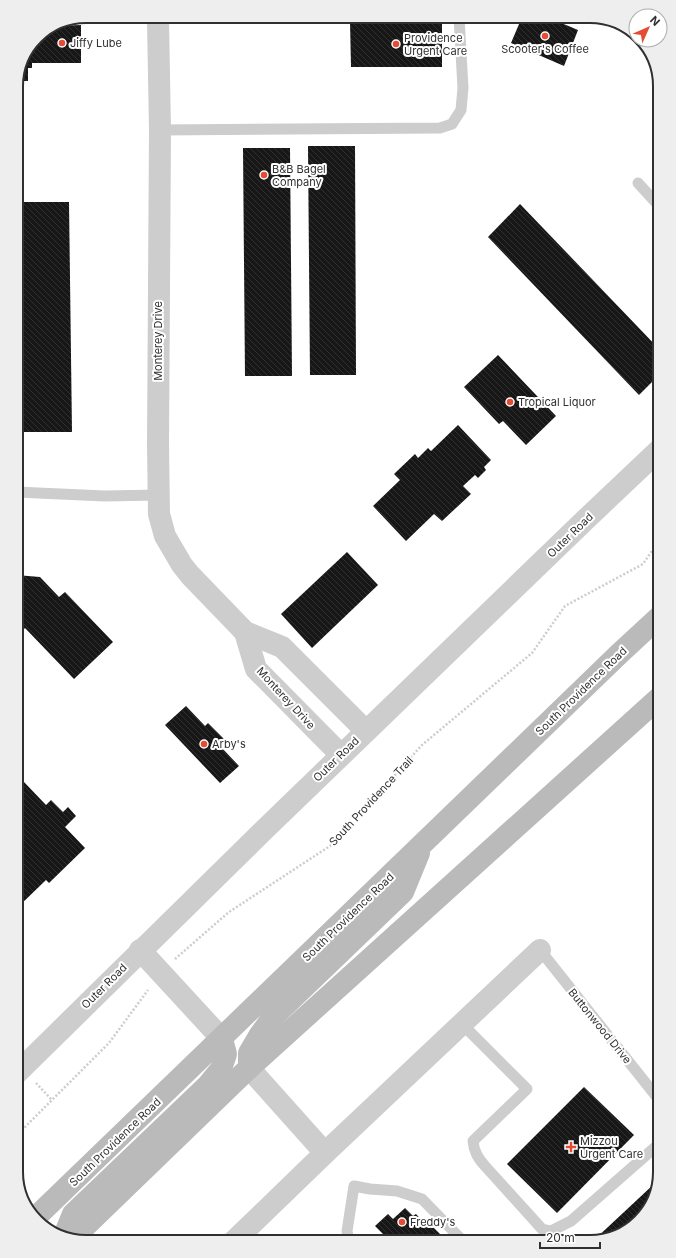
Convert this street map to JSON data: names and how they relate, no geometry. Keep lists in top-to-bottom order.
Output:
{
  "streets": {
    "main road": ["South Providence Road"],
    "street": ["Monterey Drive", "Outer Road"],
    "lane": ["Buttonwood Drive"],
    "path": ["South Providence Trail"]
  },
  "crossings": [
    ["Monterey Drive", "Outer Road"]
  ],
  "places": {
    "other": [
      "Scooter's Coffee",
      "Jiffy Lube",
      "Providence Urgent Care",
      "B&B Bagel Company",
      "Tropical Liquor",
      "Arby's",
      "Freddy's"
    ],
    "health": ["Mizzou Urgent Care"]
  },
  "scale_bar": "20 m",
  "north": "top right"
}
